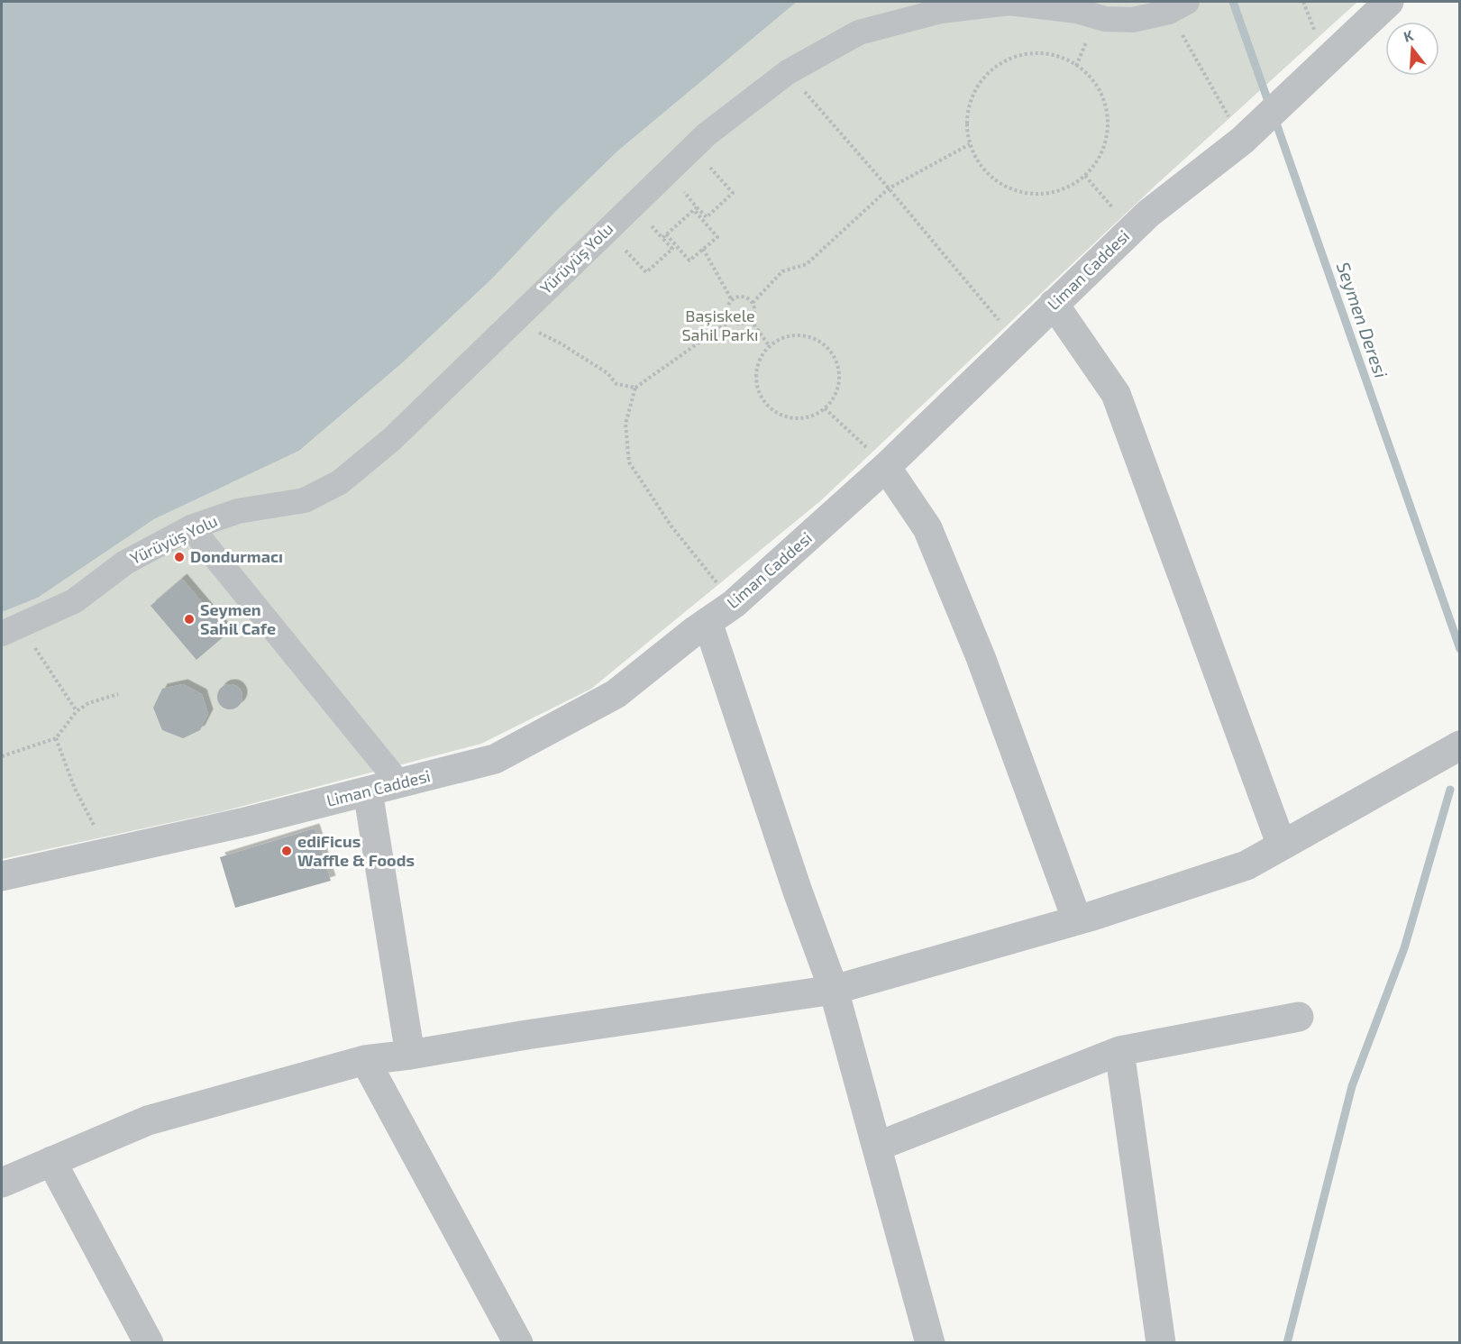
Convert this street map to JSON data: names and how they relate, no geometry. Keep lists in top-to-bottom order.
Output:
{
  "streets": {
    "street": ["Yürüyüş Yolu", "Liman Caddesi"]
  },
  "water": ["Seymen Deresi"],
  "parks": ["Başiskele Sahil Parkı"],
  "places": ["Dondurmacı", "Seymen Sahil Cafe", "ediFicus Waffle & Foods"],
  "north": "top"
}
